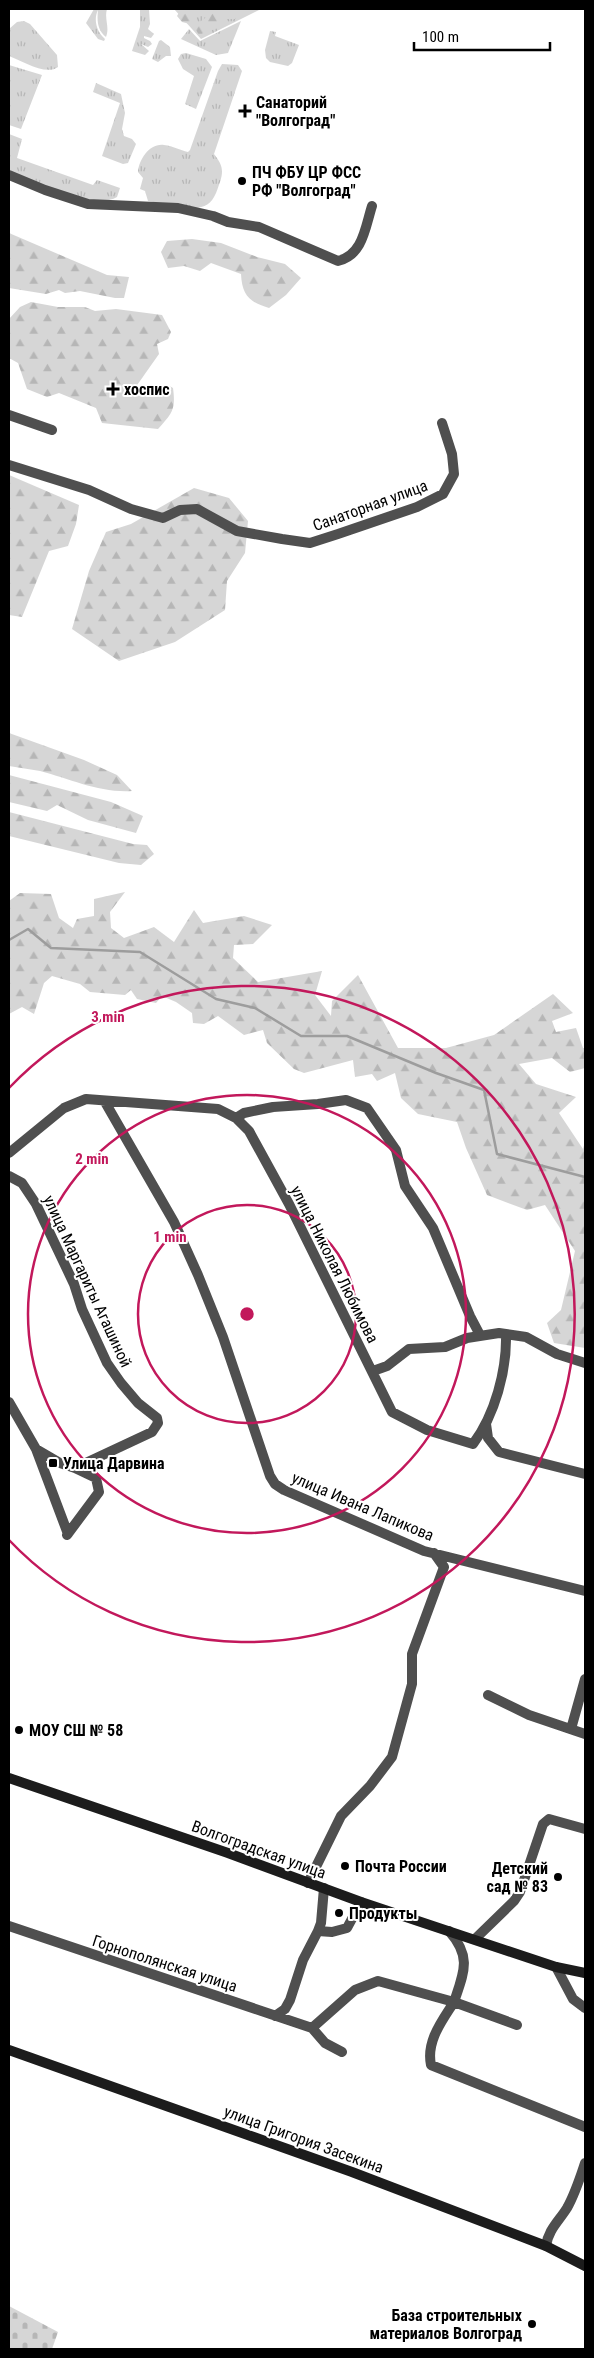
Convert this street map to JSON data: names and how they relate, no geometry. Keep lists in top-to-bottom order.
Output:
{
  "streets": {
    "street": [
      "Санаторная улица",
      "улица Николая Любимова",
      "улица Маргариты Агашиной",
      "улица Ивана Лапикова",
      "Волгоградская улица",
      "Горнополянская улица",
      "улица Григория Засекина"
    ]
  },
  "places": {
    "health": ["Санаторий \"Волгоград\"", "хоспис"],
    "other": [
      "ПЧ ФБУ ЦР ФСС РФ \"Волгоград\"",
      "МОУ СШ № 58",
      "Почта России",
      "Детский сад № 83",
      "Продукты",
      "База строительных материалов Волгоград"
    ],
    "transit": ["Улица Дарвина"]
  },
  "scale_bar": "100 m",
  "rings": ["3 min", "2 min", "1 min"]
}
